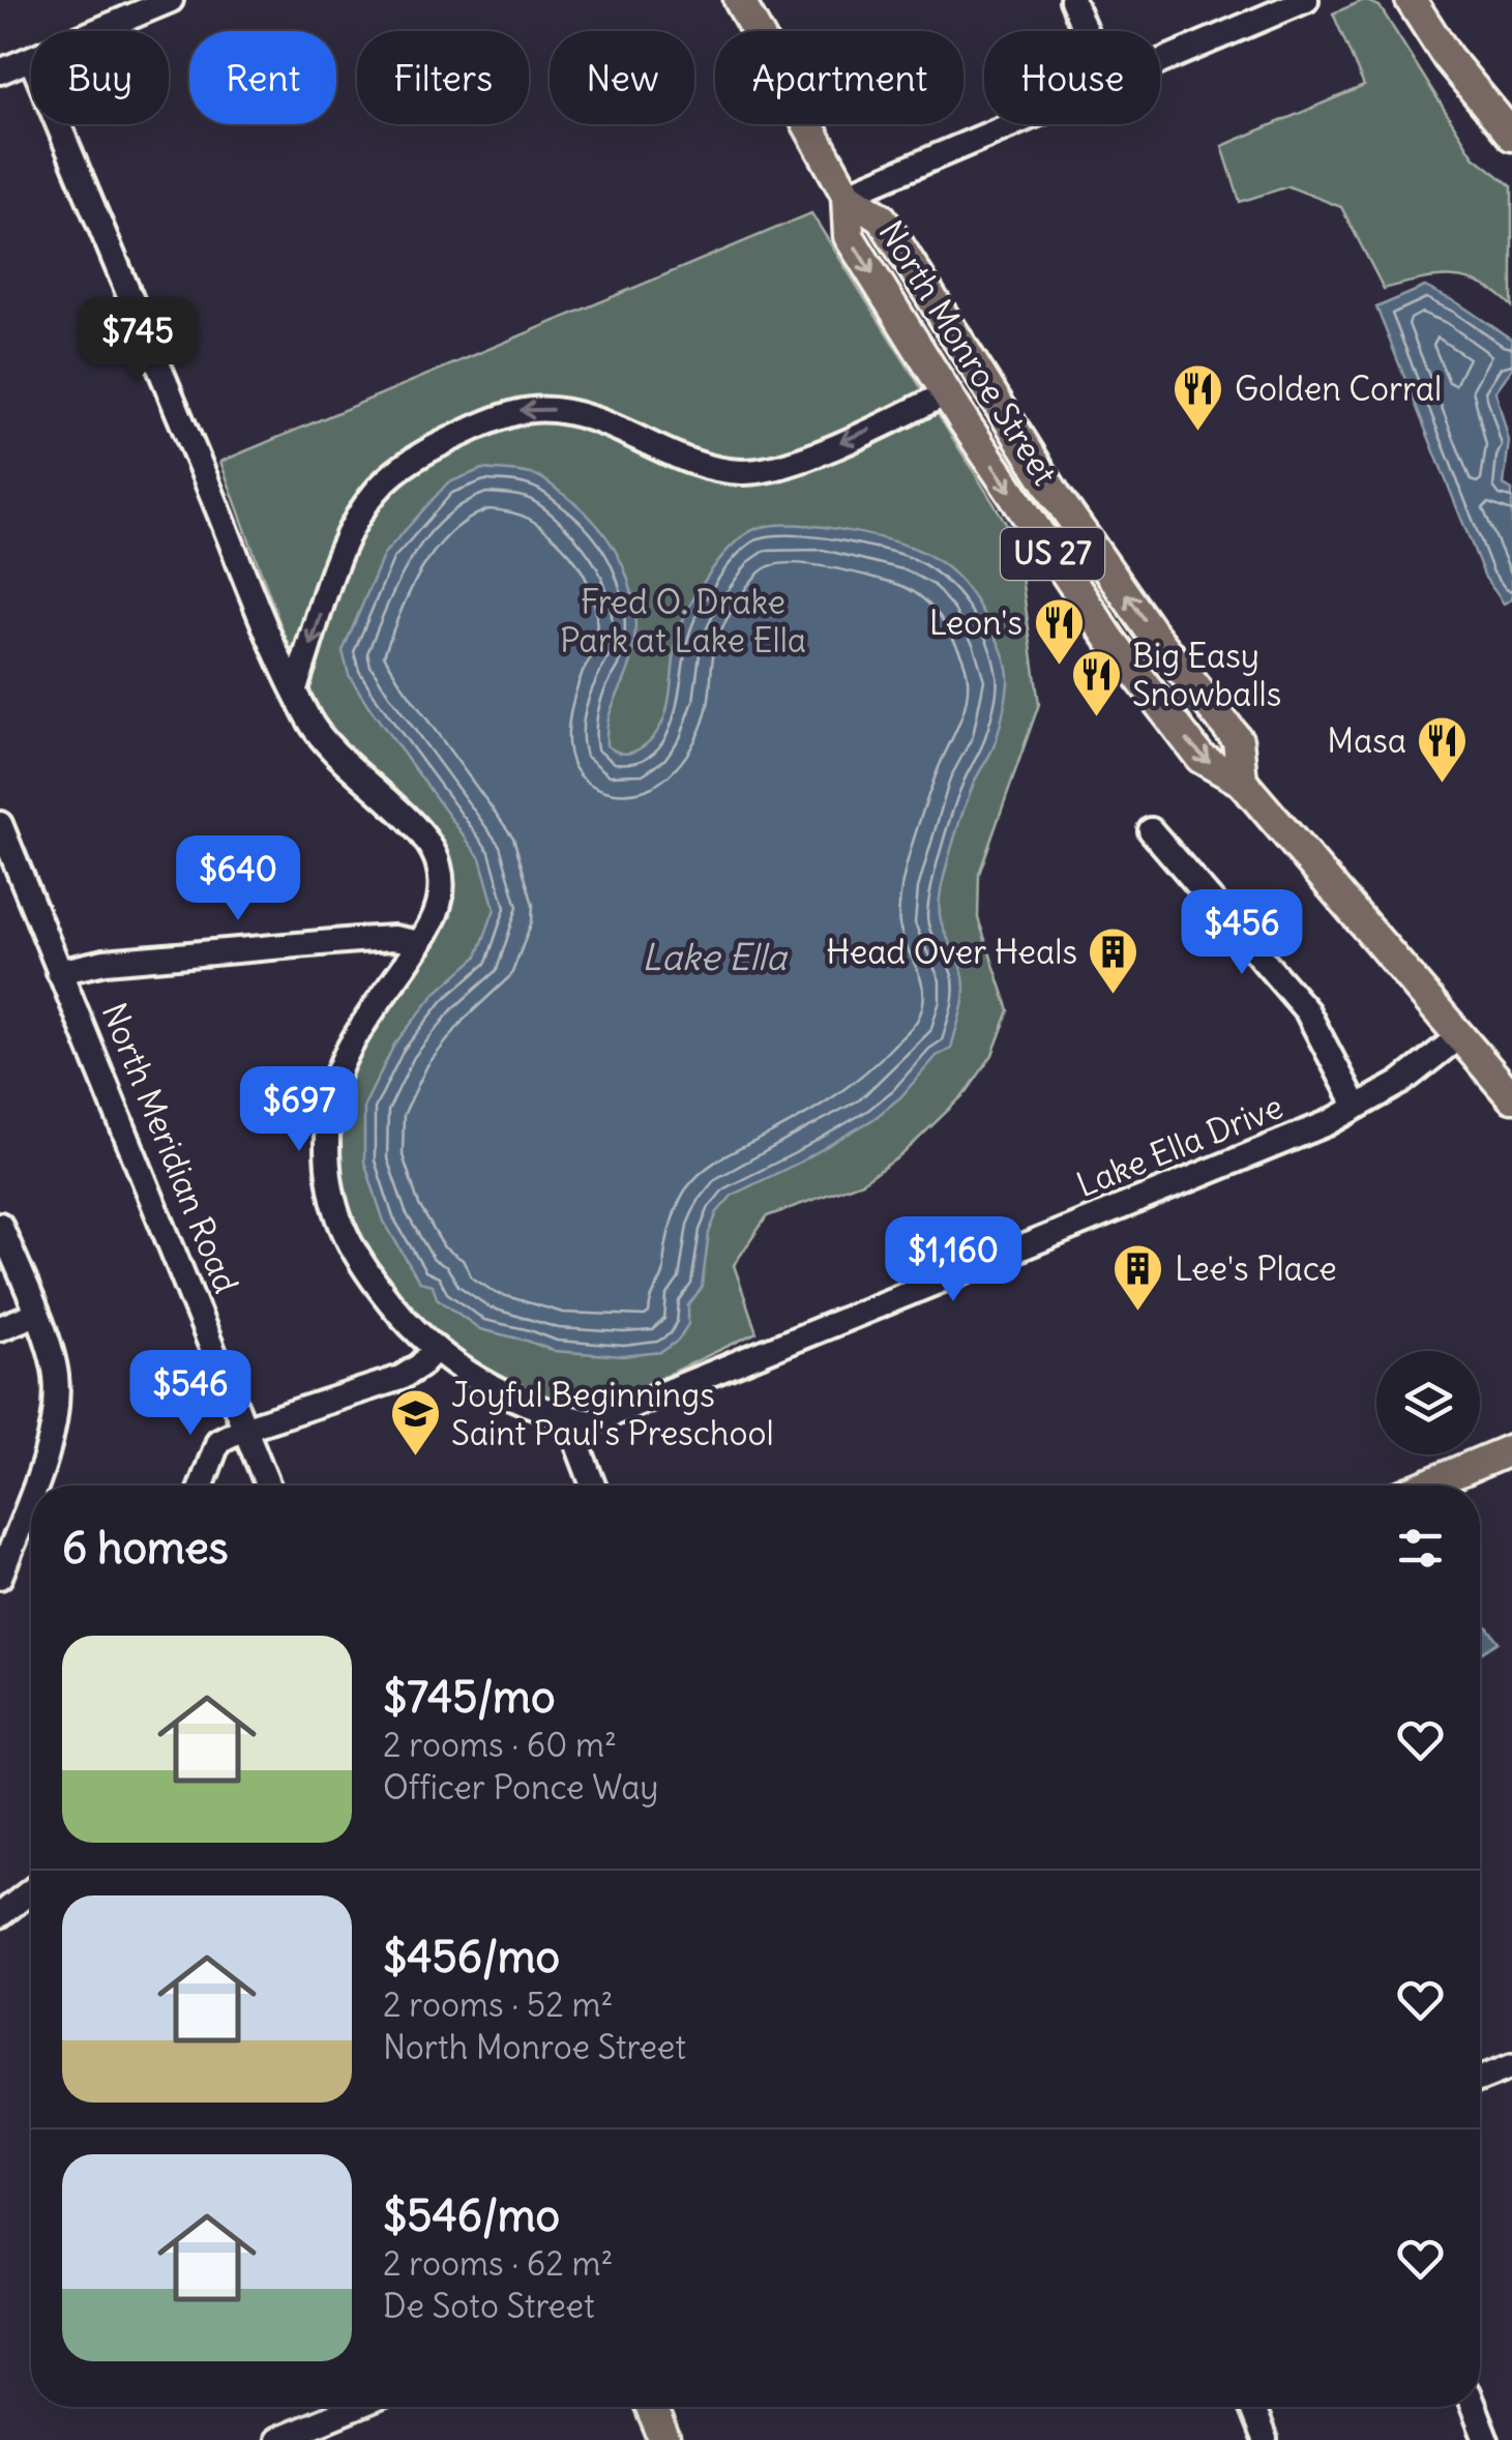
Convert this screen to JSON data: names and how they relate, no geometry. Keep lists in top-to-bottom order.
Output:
{
  "streets": {
    "main road": ["North Monroe Street", "US 27"],
    "street": ["Lake Ella Drive", "North Meridian Road"]
  },
  "crossings": [
    ["North Monroe Street", "Lake Ella Drive"]
  ],
  "water": ["Lake Ella"],
  "parks": ["Fred O. Drake Park at Lake Ella"],
  "places": {
    "restaurant": [
      "Golden Corral",
      "Leon's",
      "Big Easy Snowballs",
      "Masa"
    ],
    "building": ["Head Over Heals", "Lee's Place"],
    "school or university": ["Joyful Beginnings Saint Paul's Preschool"]
  },
  "page": {
    "chip": [
      "Buy",
      "Rent",
      "Filters",
      "New",
      "Apartment",
      "House"
    ],
    "price": [
      "$745",
      "$640",
      "$456",
      "$697",
      "$1,160",
      "$546"
    ],
    "heading": "6 homes",
    "list": [
      {
        "name": "$745/mo",
        "note": "2 rooms · 60 m² · Officer Ponce Way"
      },
      {
        "name": "$456/mo",
        "note": "2 rooms · 52 m² · North Monroe Street"
      },
      {
        "name": "$546/mo",
        "note": "2 rooms · 62 m² · De Soto Street"
      }
    ]
  }
}
